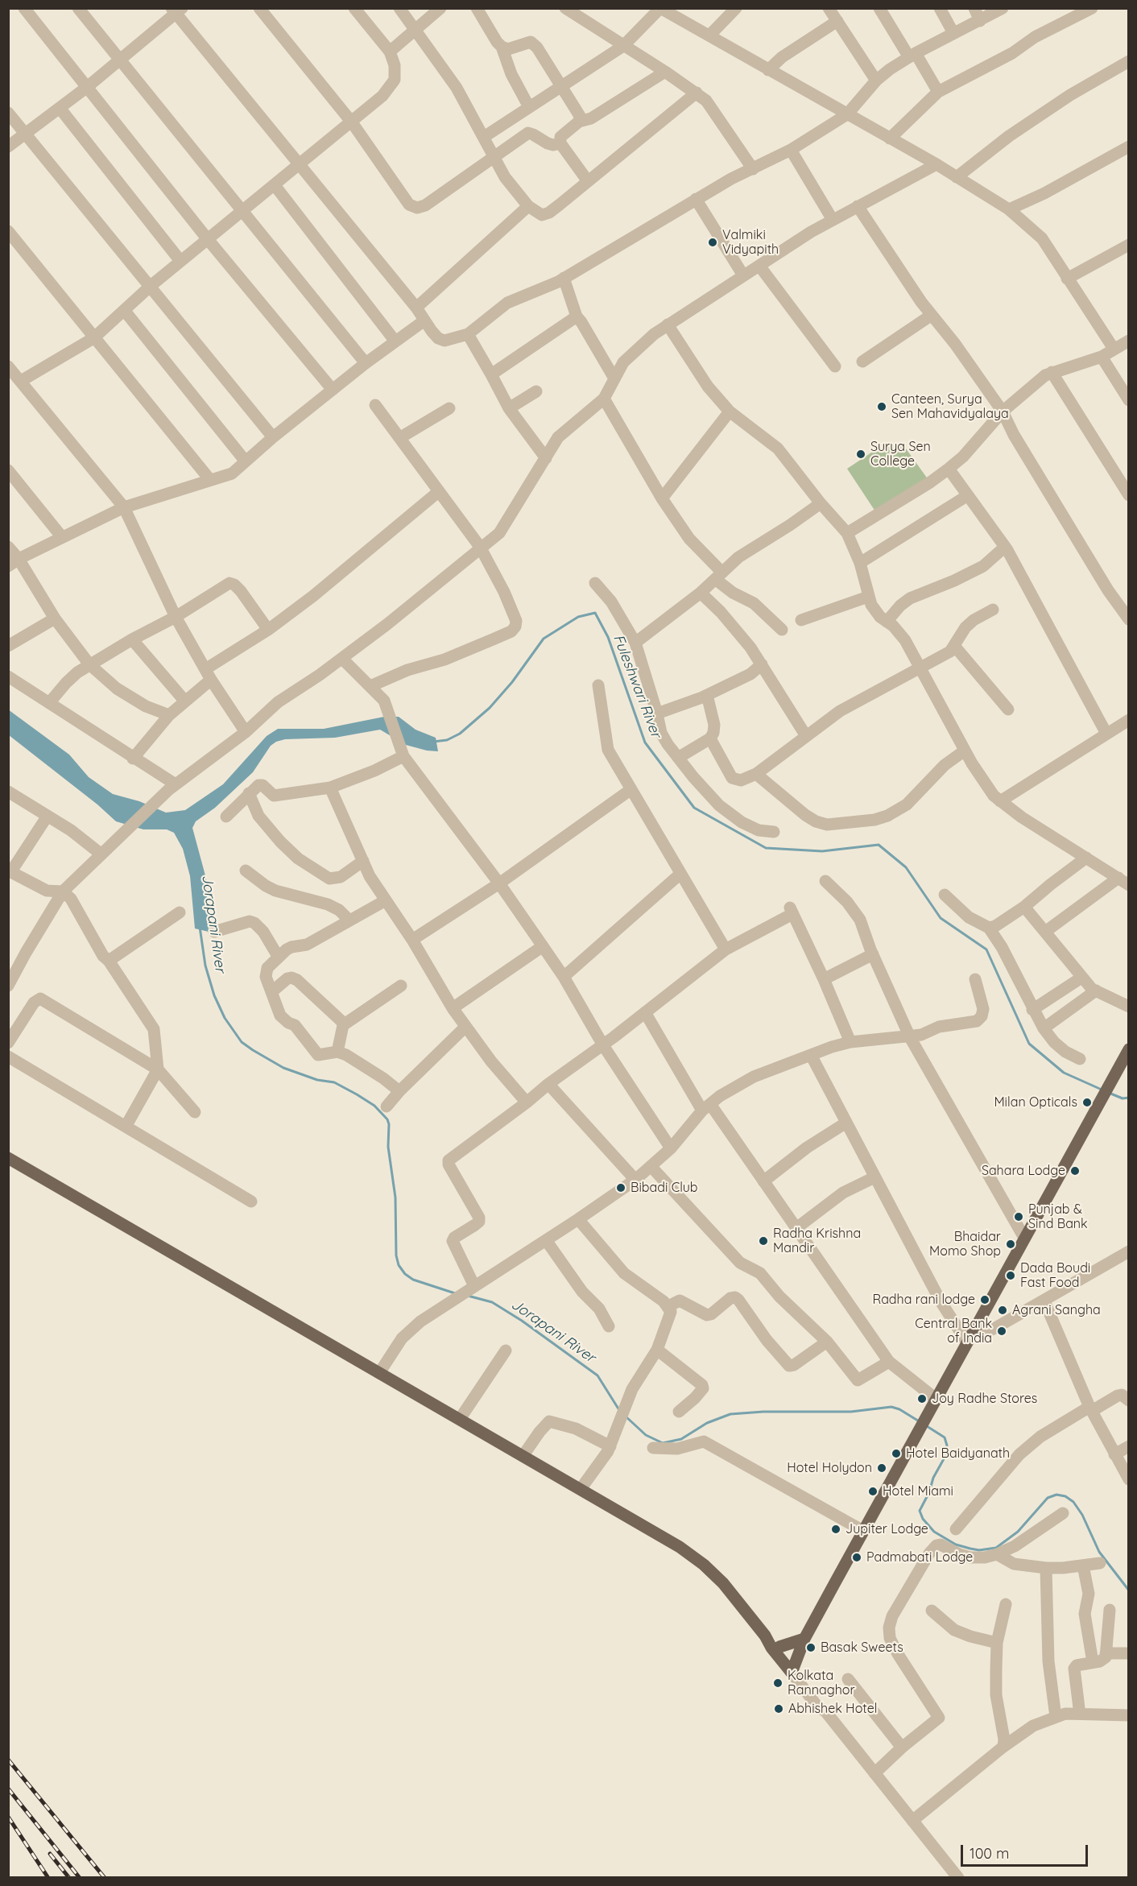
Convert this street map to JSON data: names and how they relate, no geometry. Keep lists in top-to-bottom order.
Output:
{
  "water": ["Fuleshwari River", "Jorapani River"],
  "places": [
    "Valmiki Vidyapith",
    "Canteen, Surya Sen Mahavidyalaya",
    "Surya Sen College",
    "Milan Opticals",
    "Sahara Lodge",
    "Bibadi Club",
    "Punjab & Sind Bank",
    "Radha Krishna Mandir",
    "Bhaidar Momo Shop",
    "Dada Boudi Fast Food",
    "Radha rani lodge",
    "Agrani Sangha",
    "Central Bank of India",
    "Joy Radhe Stores",
    "Hotel Baidyanath",
    "Hotel Holydon",
    "Hotel Miami",
    "Jupiter Lodge",
    "Padmabati Lodge",
    "Basak Sweets",
    "Kolkata Rannaghor",
    "Abhishek Hotel"
  ],
  "scale_bar": "100 m"
}
